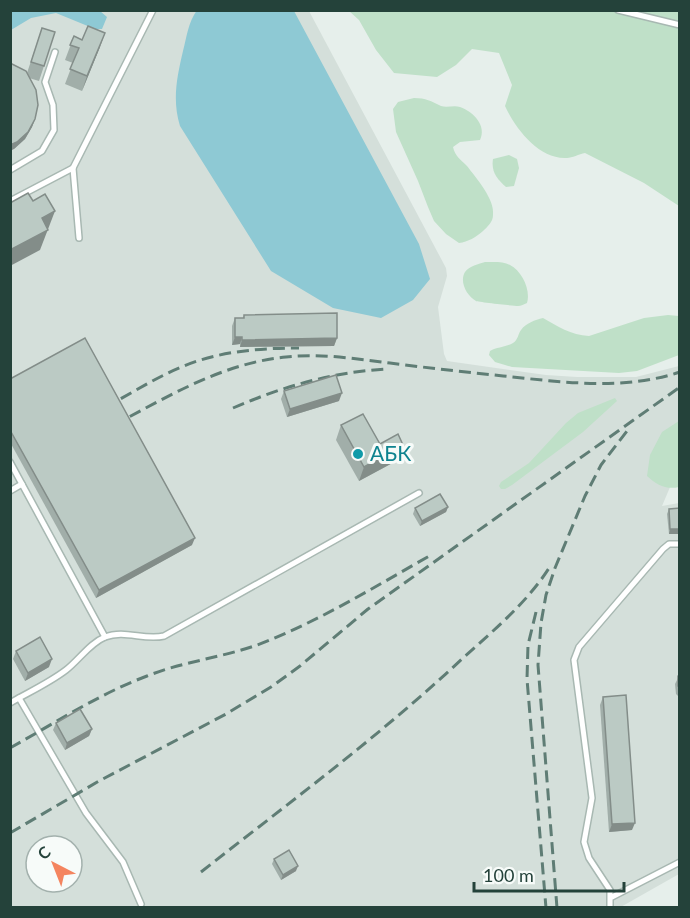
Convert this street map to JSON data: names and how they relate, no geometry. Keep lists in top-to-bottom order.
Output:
{
  "places": ["АБК"],
  "scale_bar": "100 m",
  "north": "top left"
}
